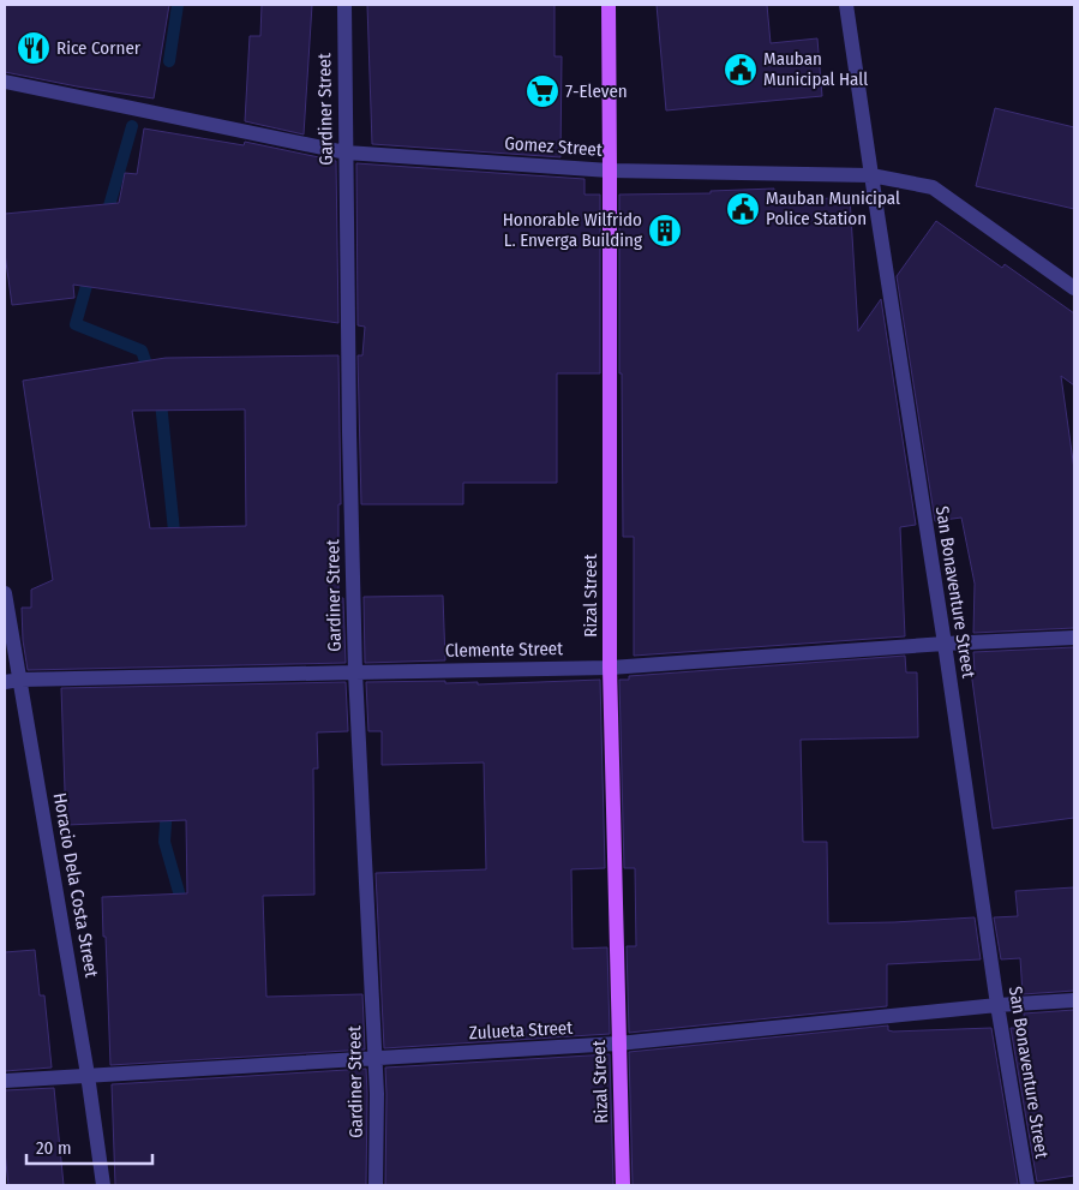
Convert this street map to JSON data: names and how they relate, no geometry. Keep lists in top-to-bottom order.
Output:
{
  "streets": {
    "main road": ["Rizal Street"],
    "street": [
      "Gardiner Street",
      "Gomez Street",
      "San Bonaventure Street",
      "Clemente Street",
      "Horacio Dela Costa Street",
      "Zulueta Street"
    ]
  },
  "crossings": [
    ["Gardiner Street", "Gomez Street"],
    ["Gardiner Street", "Clemente Street"],
    ["Gardiner Street", "Zulueta Street"],
    ["Gomez Street", "San Bonaventure Street"],
    ["Gomez Street", "Rizal Street"],
    ["San Bonaventure Street", "Clemente Street"],
    ["San Bonaventure Street", "Zulueta Street"],
    ["Rizal Street", "Clemente Street"],
    ["Rizal Street", "Zulueta Street"],
    ["Clemente Street", "Horacio Dela Costa Street"],
    ["Horacio Dela Costa Street", "Zulueta Street"]
  ],
  "places": {
    "restaurant": ["Rice Corner"],
    "public building": ["Mauban Municipal Hall", "Mauban Municipal Police Station"],
    "supermarket": ["7-Eleven"],
    "building": ["Honorable Wilfrido L. Enverga Building"]
  },
  "scale_bar": "20 m"
}
